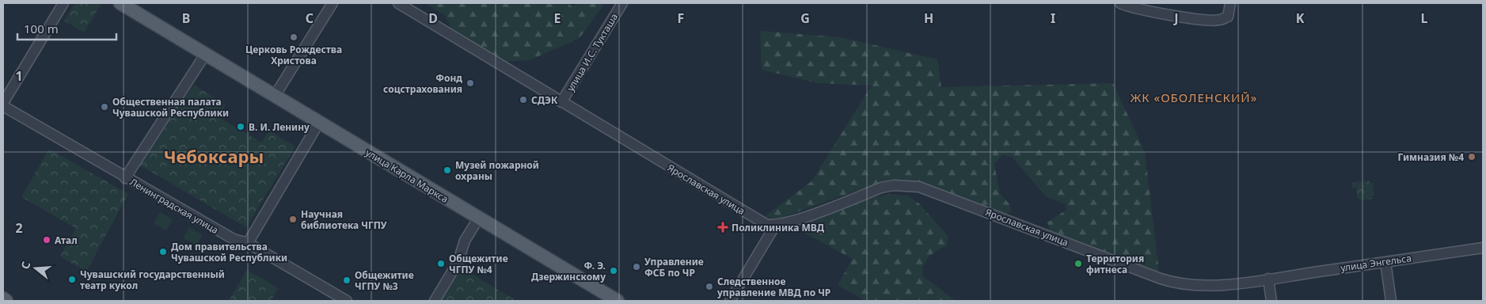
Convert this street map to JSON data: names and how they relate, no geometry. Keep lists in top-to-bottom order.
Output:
{
  "streets": {
    "main road": ["улица Карла Маркса"],
    "street": [
      "улица И.С. Тукташа",
      "Ярославская улица",
      "Ленинградская улица",
      "улица Энгельса"
    ]
  },
  "crossings": [
    ["улица И.С. Тукташа", "Ярославская улица"],
    ["Ярославская улица", "улица Энгельса"]
  ],
  "districts": ["ЖК «ОБОЛЕНСКИЙ»", "Чебоксары"],
  "places": {
    "other": [
      "Церковь Рождества Христова",
      "Фонд соцстрахования",
      "СДЭК",
      "Общественная палата Чувашской Республики",
      "В. И. Ленину",
      "Гимназия №4",
      "Музей пожарной охраны",
      "Научная библиотека ЧГПУ",
      "Атал",
      "Дом правительства Чувашской Республики",
      "Общежитие ЧГПУ №4",
      "Территория фитнеса",
      "Управление ФСБ по ЧР",
      "Ф. Э. Дзержинскому",
      "Чувашский государственный театр кукол",
      "Общежитие ЧГПУ №3",
      "Следственное управление МВД по ЧР"
    ],
    "health": ["Поликлиника МВД"]
  },
  "scale_bar": "100 m",
  "north": "left",
  "grid": {
    "columns": [
      "B",
      "C",
      "D",
      "E",
      "F",
      "G",
      "H",
      "I",
      "J",
      "K",
      "L"
    ],
    "rows": ["1", "2"]
  }
}
